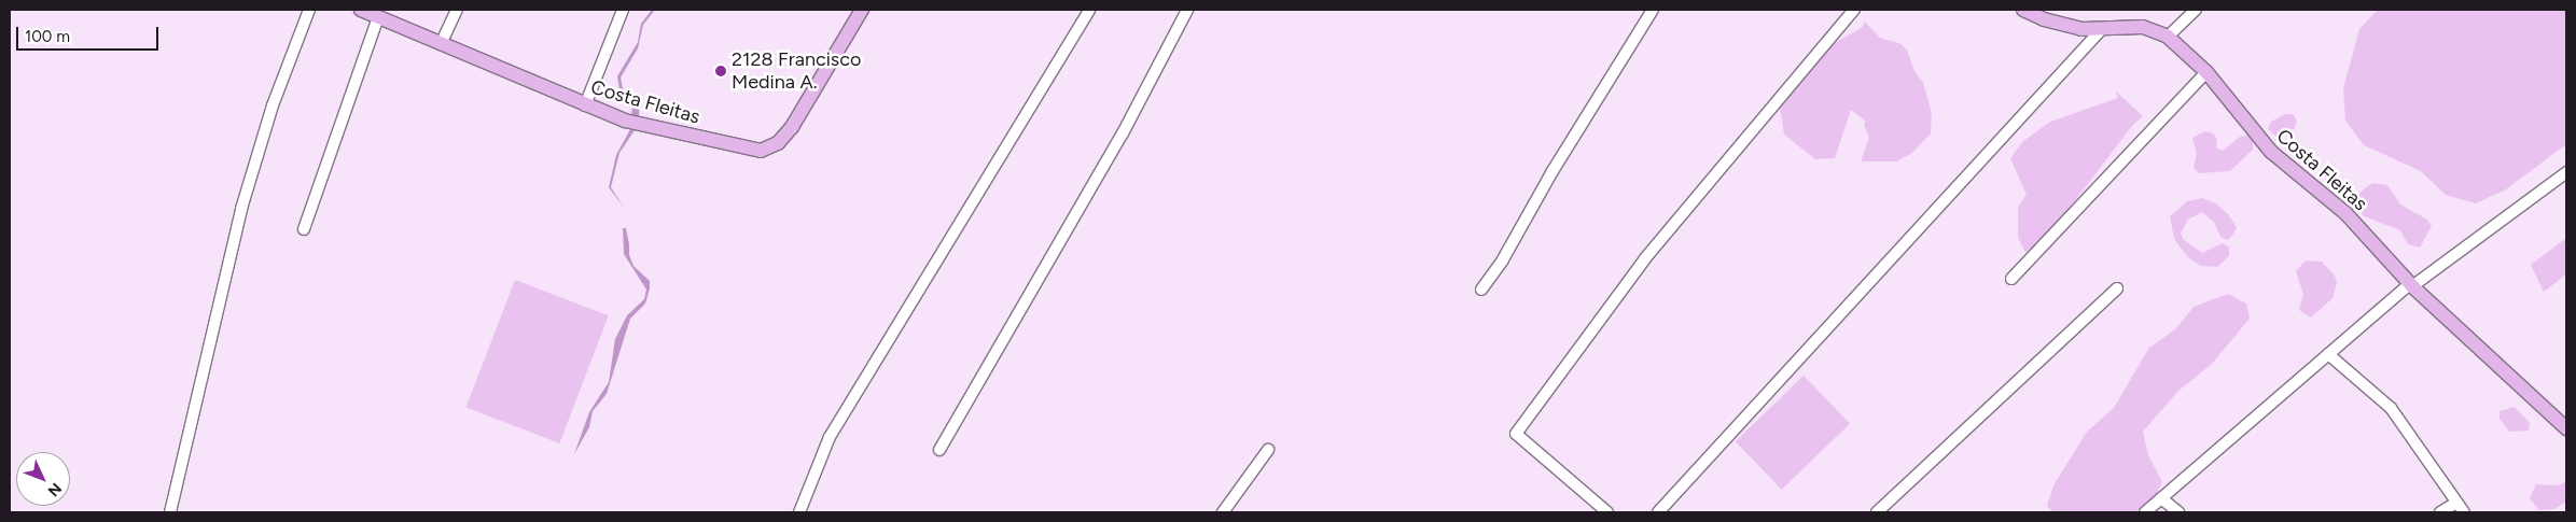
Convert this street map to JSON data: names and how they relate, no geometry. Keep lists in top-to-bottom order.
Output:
{
  "streets": {
    "main road": ["Costa Fleitas"]
  },
  "places": ["2128 Francisco Medina A."],
  "scale_bar": "100 m",
  "north": "bottom right"
}
